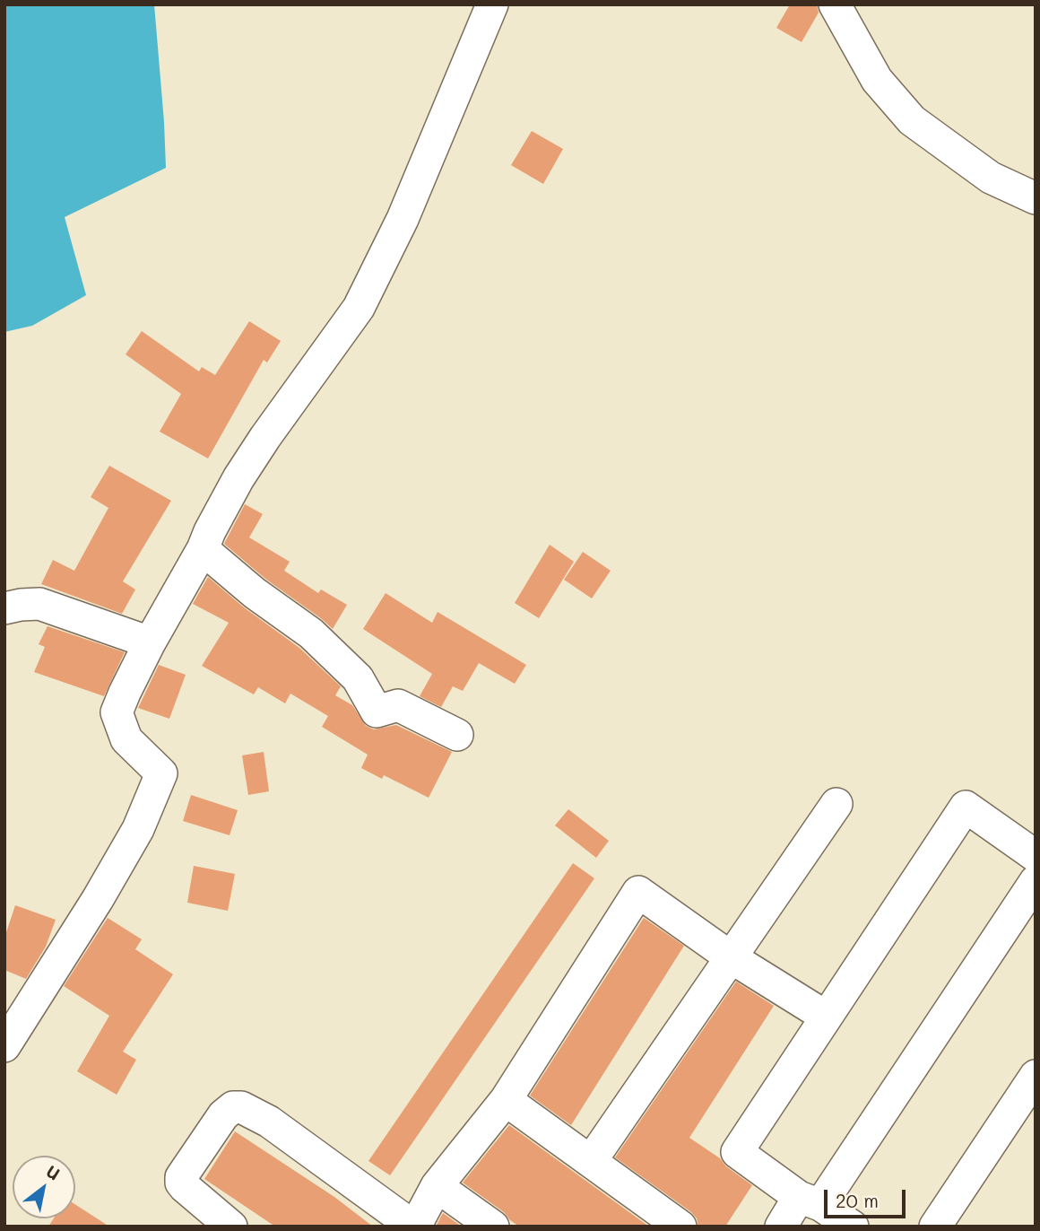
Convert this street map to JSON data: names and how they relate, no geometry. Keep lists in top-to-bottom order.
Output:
{
  "scale_bar": "20 m",
  "north": "top right"
}
